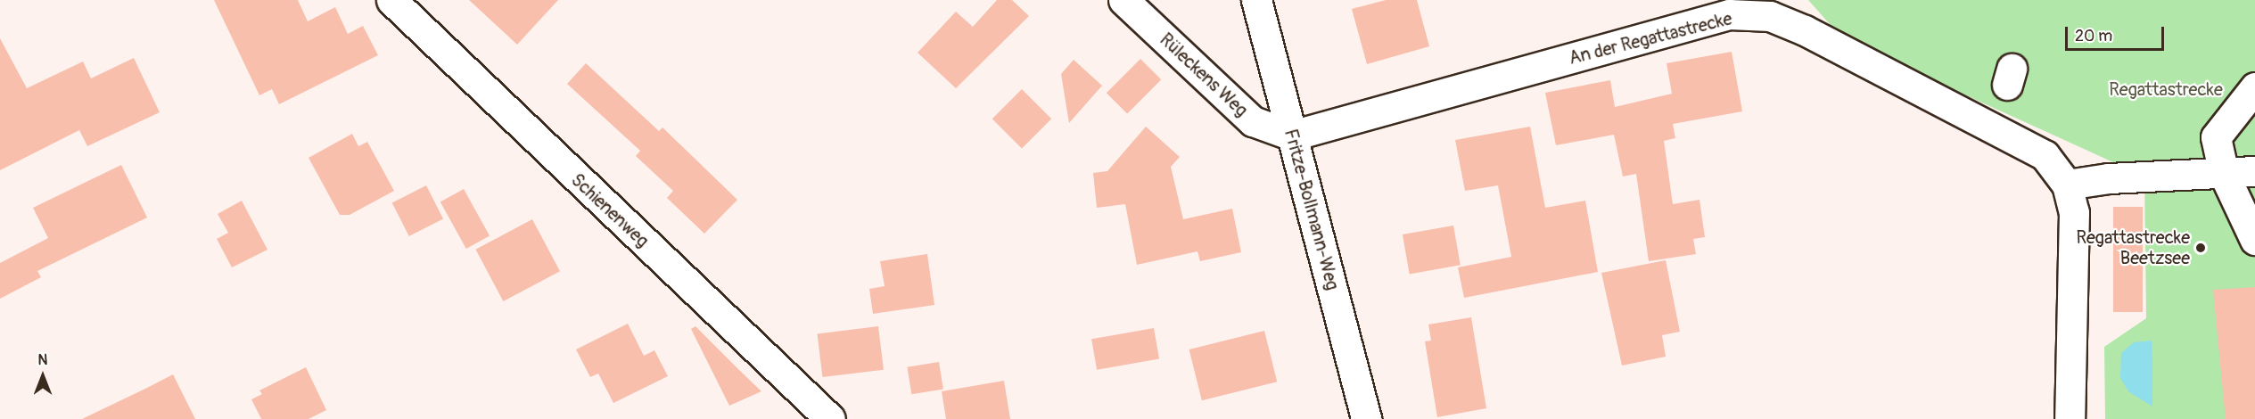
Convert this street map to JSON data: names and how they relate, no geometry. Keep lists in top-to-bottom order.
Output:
{
  "streets": {
    "street": [
      "An der Regattastrecke",
      "Rüleckens Weg",
      "Fritze-Bollmann-Weg",
      "Schienenweg"
    ]
  },
  "crossings": [
    ["An der Regattastrecke", "Rüleckens Weg"],
    ["An der Regattastrecke", "Fritze-Bollmann-Weg"],
    ["Rüleckens Weg", "Fritze-Bollmann-Weg"]
  ],
  "parks": ["Regattastrecke"],
  "places": ["Regattastrecke Beetzsee"],
  "scale_bar": "20 m",
  "north": "top"
}
